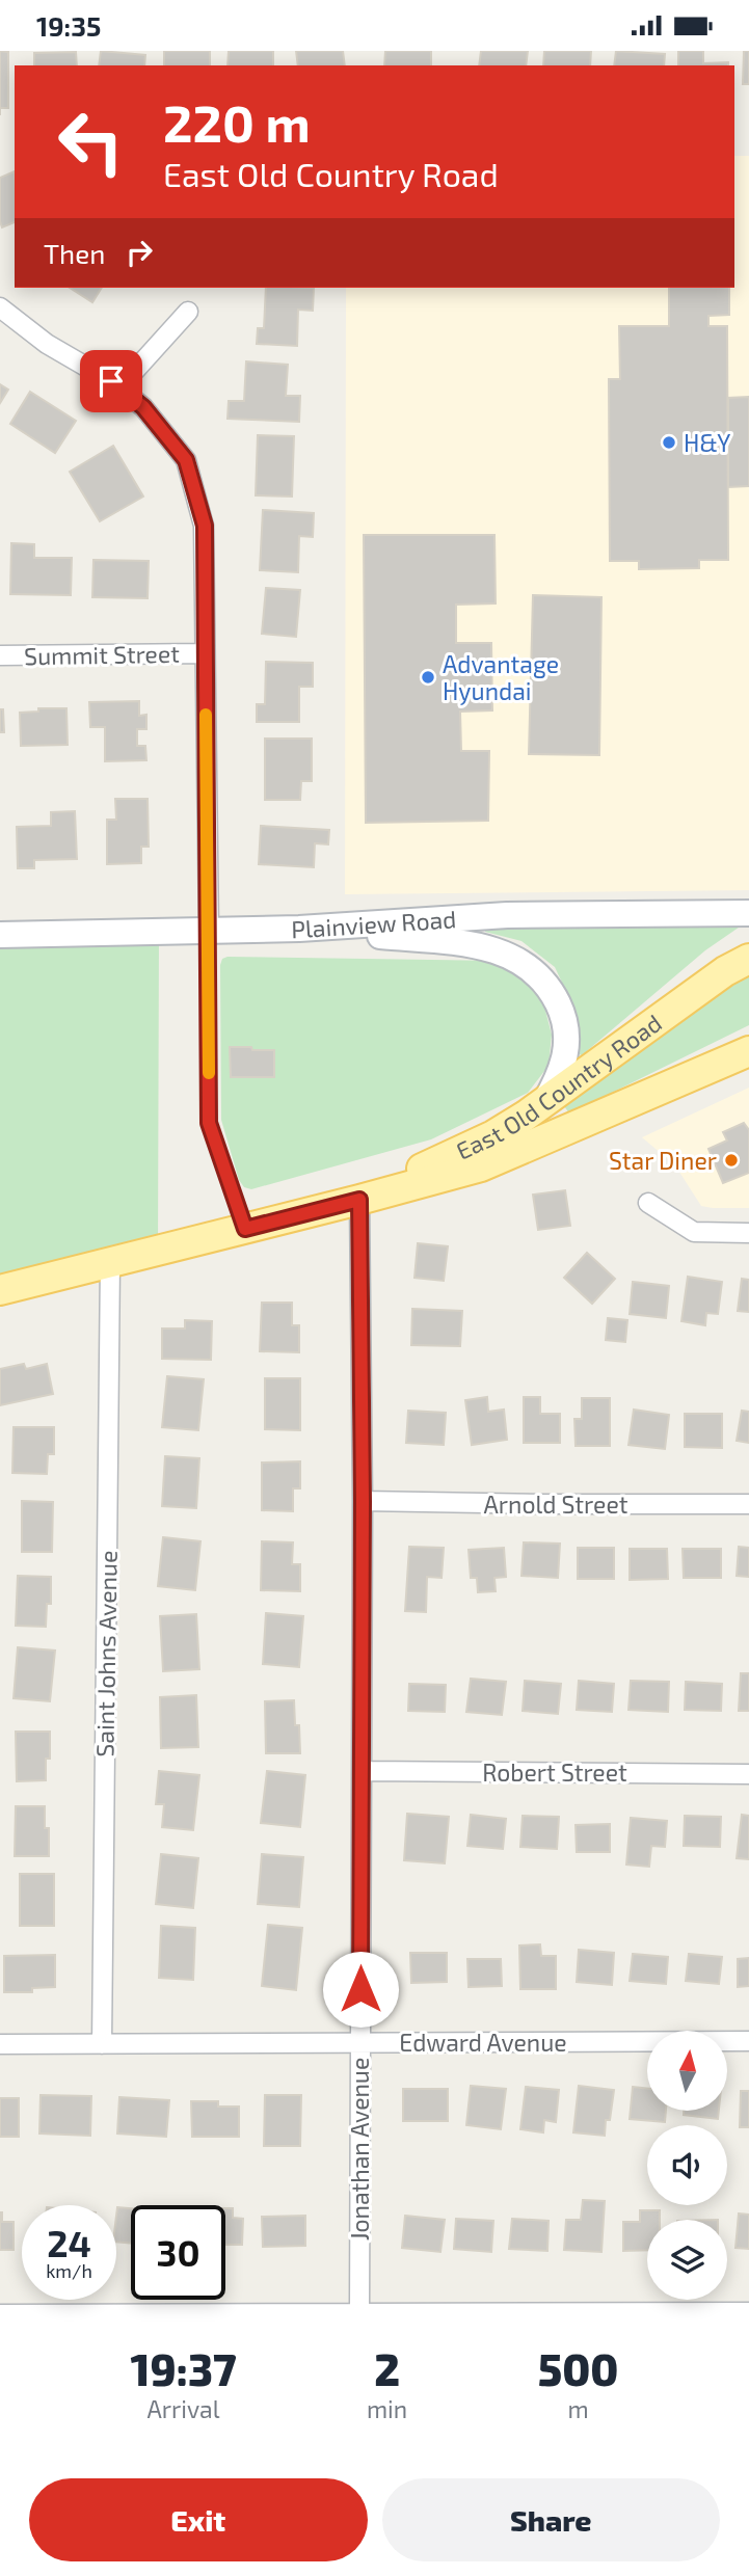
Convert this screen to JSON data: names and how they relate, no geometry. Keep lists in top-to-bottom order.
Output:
{
  "streets": {
    "main road": ["Plainview Road", "East Old Country Road"],
    "street": [
      "Summit Street",
      "Arnold Street",
      "Saint Johns Avenue",
      "Robert Street",
      "Edward Avenue",
      "Jonathan Avenue"
    ]
  },
  "crossings": [
    ["East Old Country Road", "Saint Johns Avenue"],
    ["East Old Country Road", "Jonathan Avenue"],
    ["Arnold Street", "Jonathan Avenue"],
    ["Saint Johns Avenue", "Edward Avenue"],
    ["Robert Street", "Jonathan Avenue"],
    ["Edward Avenue", "Jonathan Avenue"]
  ],
  "places": ["H&Y", "Advantage Hyundai", "Star Diner"],
  "north": "top",
  "page": {
    "status": "19:35",
    "turn": ["220 m", "East Old Country Road"],
    "then": "Then",
    "speed": "24 km/h",
    "limit": "30",
    "eta": [
      "19:37",
      "Arrival",
      "2",
      "min",
      "500",
      "m"
    ],
    "buttons": ["Exit", "Share"]
  }
}
